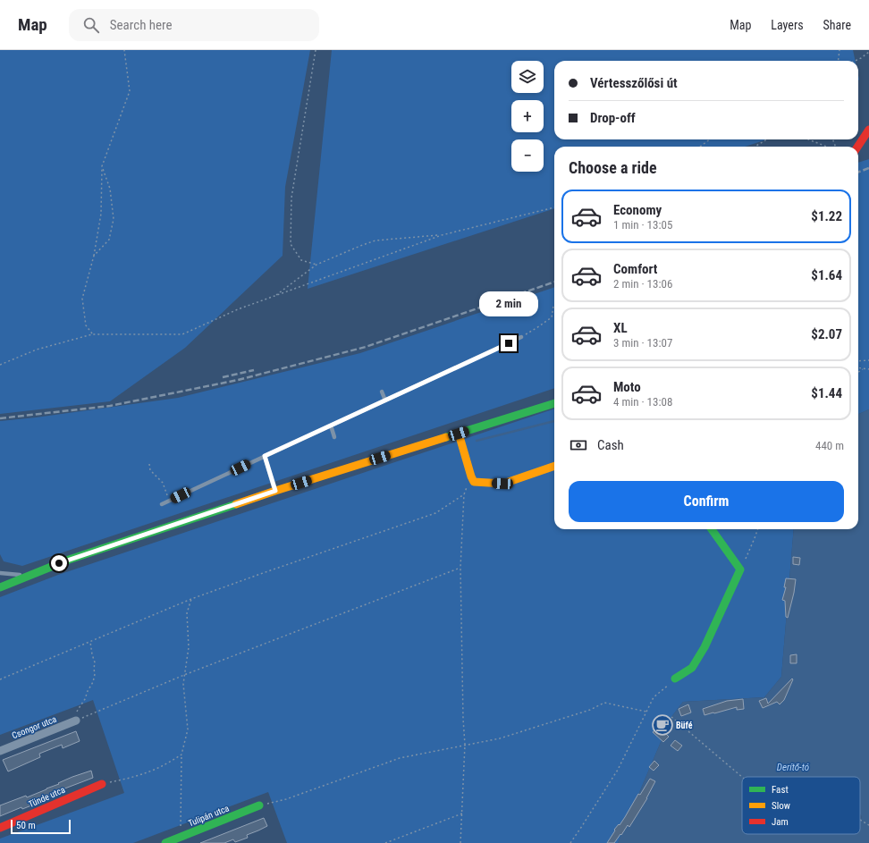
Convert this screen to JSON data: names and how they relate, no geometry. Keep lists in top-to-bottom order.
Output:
{
  "streets": {
    "main road": ["Tünde utca", "Tulipán utca"],
    "street": ["Csongor utca"]
  },
  "water": ["Derítő-tó"],
  "places": {
    "cafe": ["Büfé"]
  },
  "legend": ["Fast", "Slow", "Jam"],
  "scale_bar": "50 m",
  "page": {
    "header": "Map",
    "search": "Search here",
    "nav": ["Map", "Layers", "Share"],
    "map_buttons": ["+", "−"],
    "banner": ["Vértesszőlősi út", "Drop-off"],
    "heading": "Choose a ride",
    "list": [
      {
        "name": "Economy",
        "note": "1 min · 13:05",
        "value": "$1.22"
      },
      {
        "name": "Comfort",
        "note": "2 min · 13:06",
        "value": "$1.64"
      },
      {
        "name": "XL",
        "note": "3 min · 13:07",
        "value": "$2.07"
      },
      {
        "name": "Moto",
        "note": "4 min · 13:08",
        "value": "$1.44"
      }
    ],
    "bubble": "2 min",
    "pay": ["Cash", "440 m"],
    "buttons": "Confirm",
    "scale": "50 m"
  }
}
